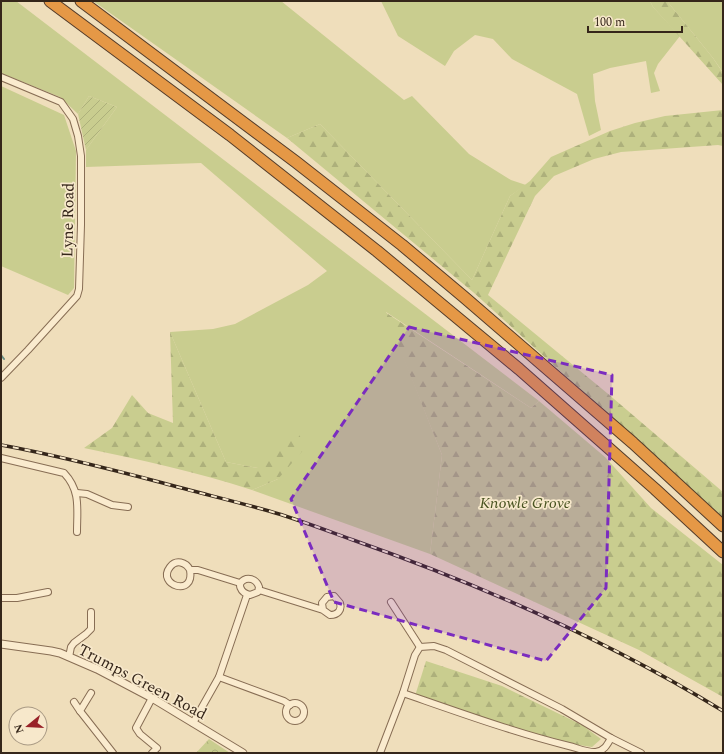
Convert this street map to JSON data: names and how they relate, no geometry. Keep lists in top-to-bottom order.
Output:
{
  "streets": {
    "street": ["Lyne Road", "Trumps Green Road"]
  },
  "parks": ["Knowle Grove"],
  "scale_bar": "100 m",
  "north": "left"
}
